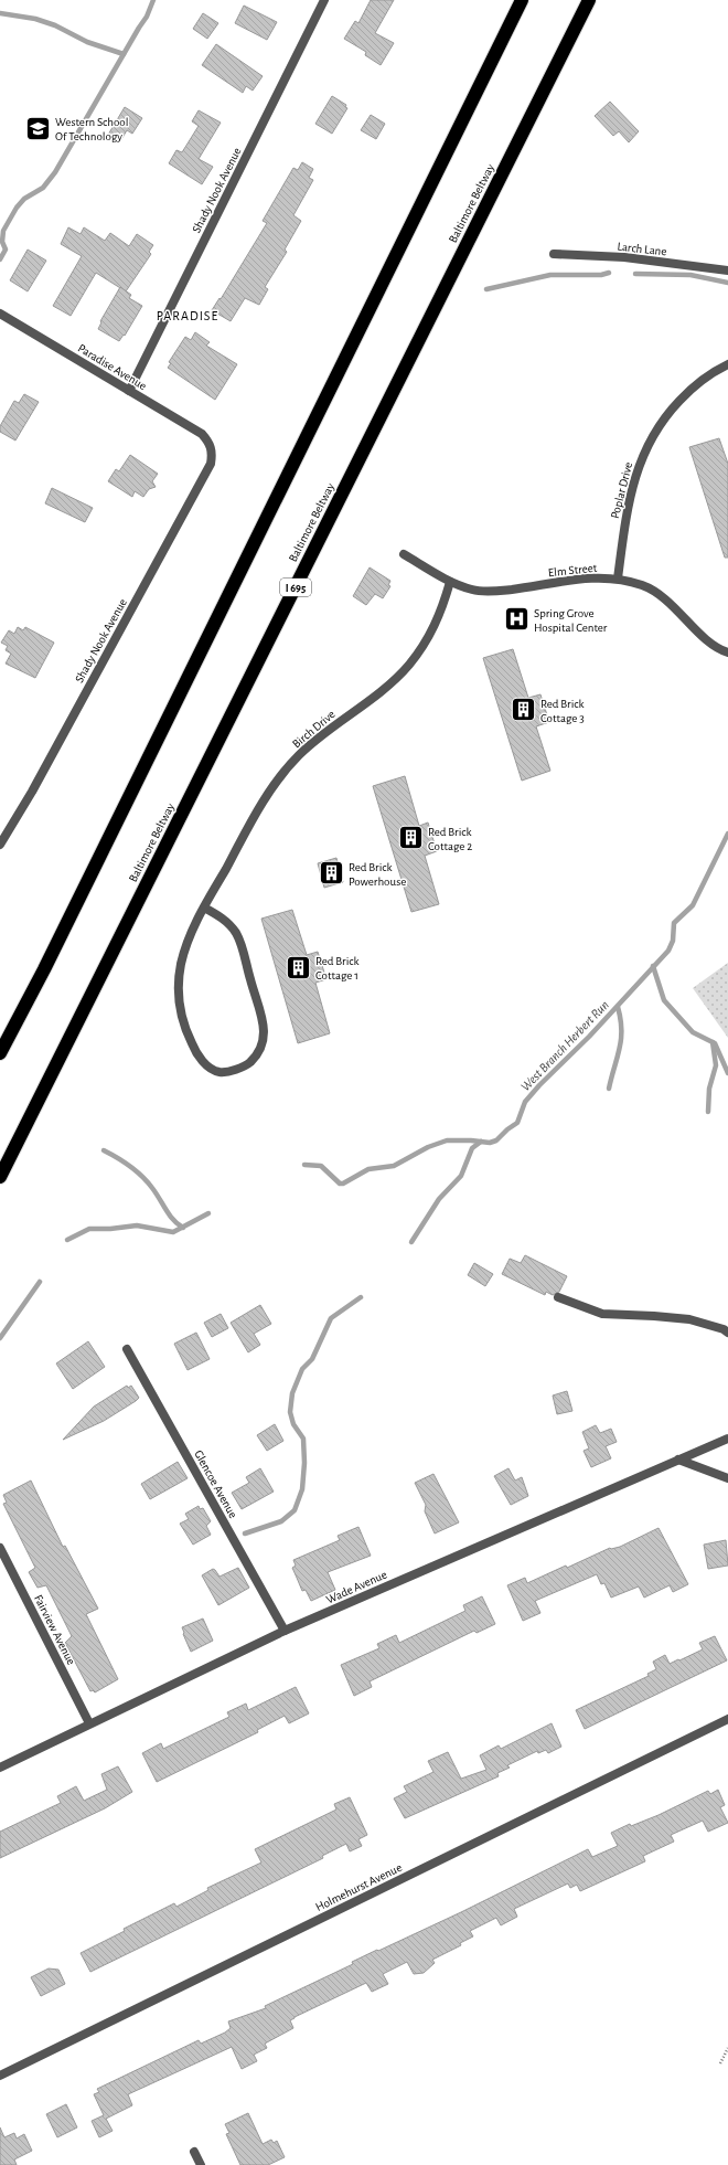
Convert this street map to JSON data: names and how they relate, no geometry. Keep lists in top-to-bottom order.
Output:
{
  "streets": {
    "highway": ["Baltimore Beltway", "I 695"],
    "street": [
      "Shady Nook Avenue",
      "Larch Lane",
      "Paradise Avenue",
      "Poplar Drive",
      "Elm Street",
      "Birch Drive",
      "Glencoe Avenue",
      "Wade Avenue",
      "Fairview Avenue",
      "Holmehurst Avenue"
    ]
  },
  "crossings": [
    ["Shady Nook Avenue", "Paradise Avenue"],
    ["Poplar Drive", "Elm Street"],
    ["Elm Street", "Birch Drive"],
    ["Glencoe Avenue", "Wade Avenue"],
    ["Wade Avenue", "Fairview Avenue"]
  ],
  "districts": ["PARADISE"],
  "water": ["West Branch Herbert Run"],
  "places": {
    "school or university": ["Western School Of Technology"],
    "hospital": ["Spring Grove Hospital Center"],
    "building": [
      "Red Brick Cottage 3",
      "Red Brick Cottage 2",
      "Red Brick Powerhouse",
      "Red Brick Cottage 1"
    ]
  }
}
